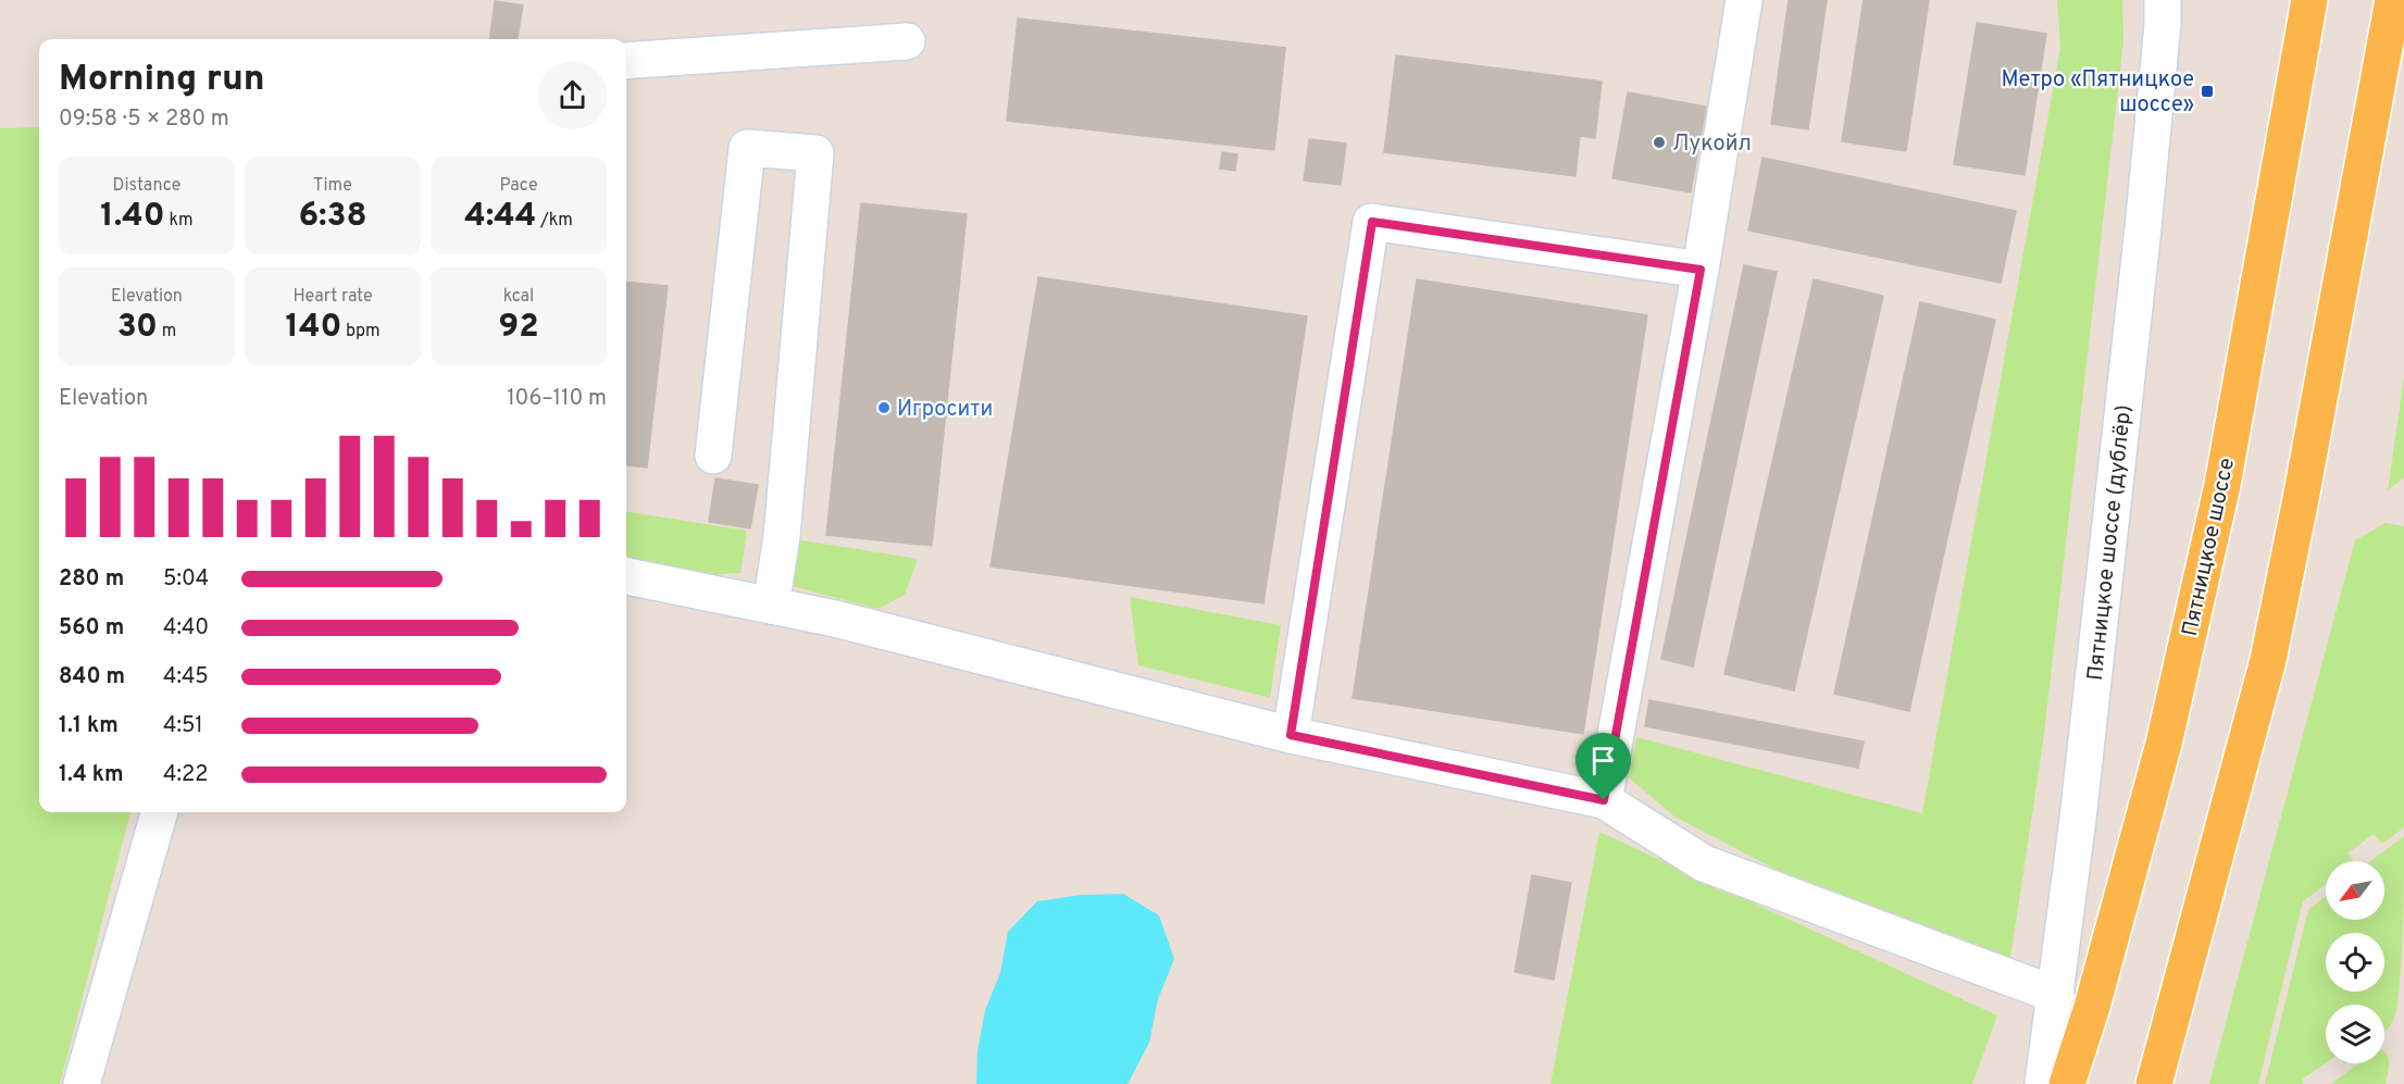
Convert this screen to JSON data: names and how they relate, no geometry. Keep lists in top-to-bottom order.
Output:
{
  "streets": {
    "main road": ["Пятницкое шоссе"],
    "street": ["Пятницкое шоссе (дублёр)"]
  },
  "places": {
    "transit": ["Метро «Пятницкое шоссе»"],
    "other": ["Лукойл", "Игросити"]
  },
  "north": "bottom left",
  "page": {
    "heading": ["Morning run", "09:58 · 5 × 280 m"],
    "stats": [
      ["Distance", "1.40 km"],
      ["Time", "6:38"],
      ["Pace", "4:44 /km"],
      ["Elevation", "30 m"],
      ["Heart rate", "140 bpm"],
      ["kcal", "92"]
    ],
    "chart": ["Elevation", "106–110 m"],
    "list": [
      {
        "name": "280 m",
        "note": "5:04"
      },
      {
        "name": "560 m",
        "note": "4:40"
      },
      {
        "name": "840 m",
        "note": "4:45"
      },
      {
        "name": "1.1 km",
        "note": "4:51"
      },
      {
        "name": "1.4 km",
        "note": "4:22"
      }
    ]
  }
}
